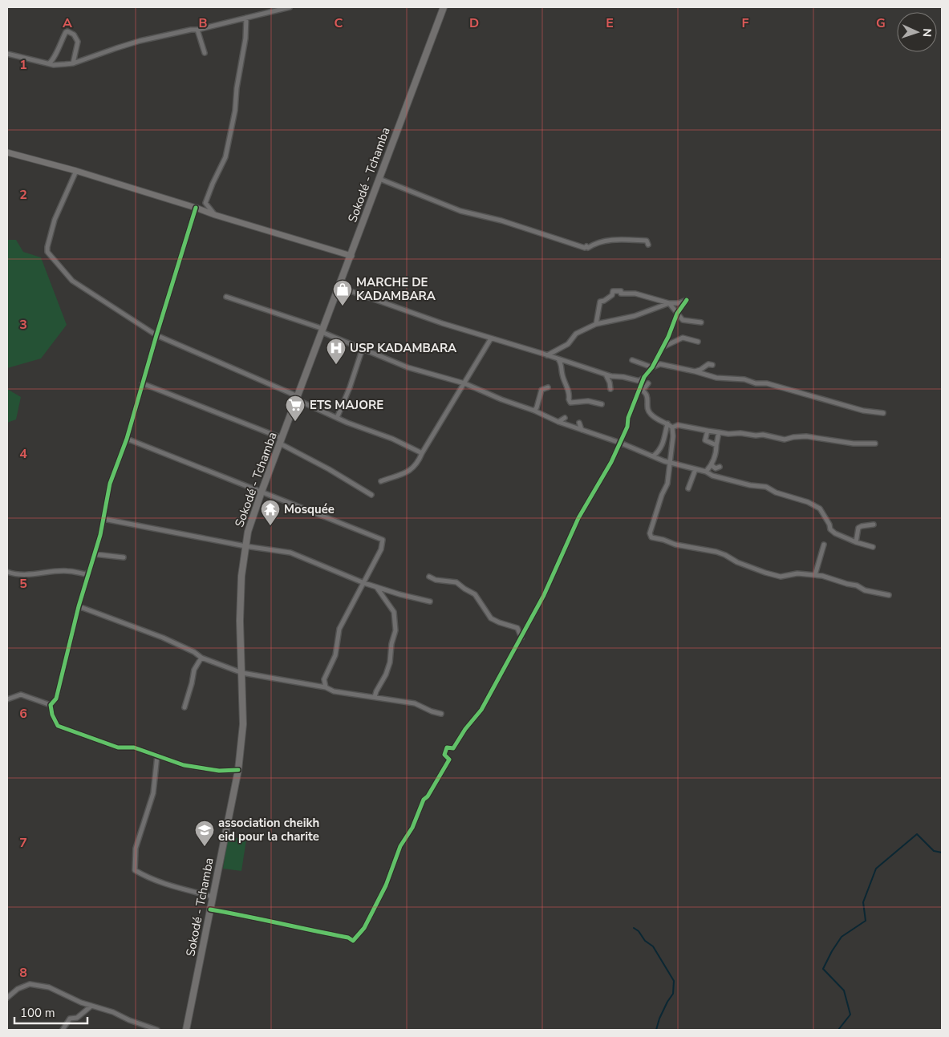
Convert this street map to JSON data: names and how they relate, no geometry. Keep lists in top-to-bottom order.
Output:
{
  "streets": {
    "main road": ["Sokodé - Tchamba"]
  },
  "places": {
    "shop": ["MARCHE DE KADAMBARA"],
    "hospital": ["USP KADAMBARA"],
    "supermarket": ["ETS MAJORE"],
    "temple": ["Mosquée"],
    "school or university": ["association cheikh eid pour la charite"]
  },
  "scale_bar": "100 m",
  "north": "right",
  "grid": {
    "columns": [
      "A",
      "B",
      "C",
      "D",
      "E",
      "F",
      "G"
    ],
    "rows": [
      "1",
      "2",
      "3",
      "4",
      "5",
      "6",
      "7",
      "8"
    ]
  }
}
